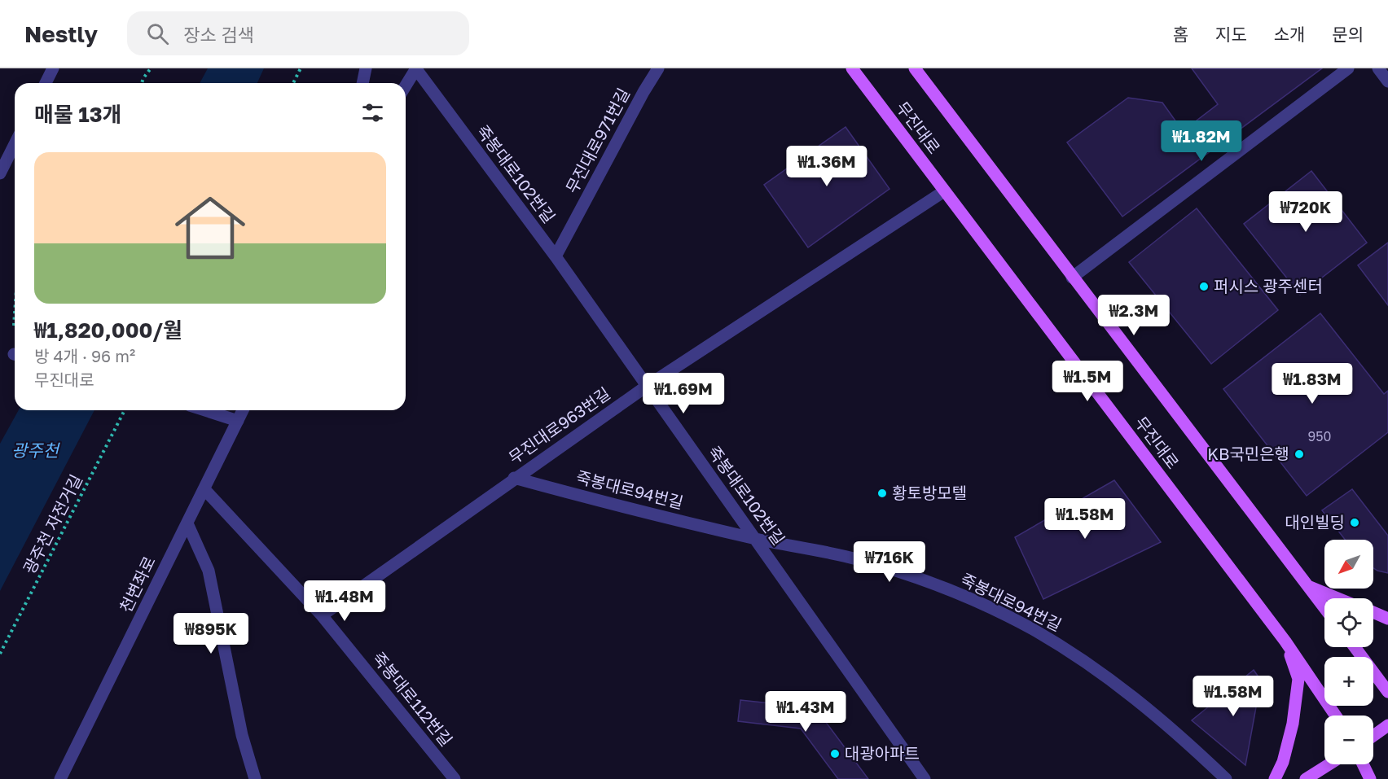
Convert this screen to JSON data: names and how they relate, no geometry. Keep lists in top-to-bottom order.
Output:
{
  "streets": {
    "main road": ["무진대로"],
    "street": [
      "무진대로971번길",
      "죽봉대로102번길",
      "무진대로963번길",
      "죽봉대로94번길",
      "천변좌로",
      "죽봉대로112번길"
    ],
    "path": ["광주천 자전거길"]
  },
  "crossings": [
    ["무진대로", "무진대로963번길"],
    ["무진대로971번길", "죽봉대로102번길"],
    ["죽봉대로102번길", "무진대로963번길"],
    ["죽봉대로102번길", "죽봉대로94번길"],
    ["무진대로963번길", "죽봉대로94번길"],
    ["무진대로963번길", "죽봉대로112번길"],
    ["천변좌로", "죽봉대로112번길"]
  ],
  "water": ["광주천"],
  "places": [
    "퍼시스 광주센터",
    "KB국민은행",
    "황토방모텔",
    "대인빌딩",
    "대광아파트"
  ],
  "house_numbers": ["950"],
  "north": "bottom left",
  "page": {
    "header": "Nestly",
    "search": "장소 검색",
    "nav": [
      "홈",
      "지도",
      "소개",
      "문의"
    ],
    "heading": "매물 13개",
    "price": [
      "₩1.82M",
      "₩1.36M",
      "₩720K",
      "₩2.3M",
      "₩1.5M",
      "₩1.83M",
      "₩1.69M",
      "₩1.58M",
      "₩716K",
      "₩1.48M",
      "₩895K",
      "₩1.58M",
      "₩1.43M"
    ],
    "list": [
      {
        "name": "₩1,820,000/월",
        "note": "방 4개 · 96 m² · 무진대로"
      }
    ],
    "map_buttons": ["+", "−"]
  }
}
